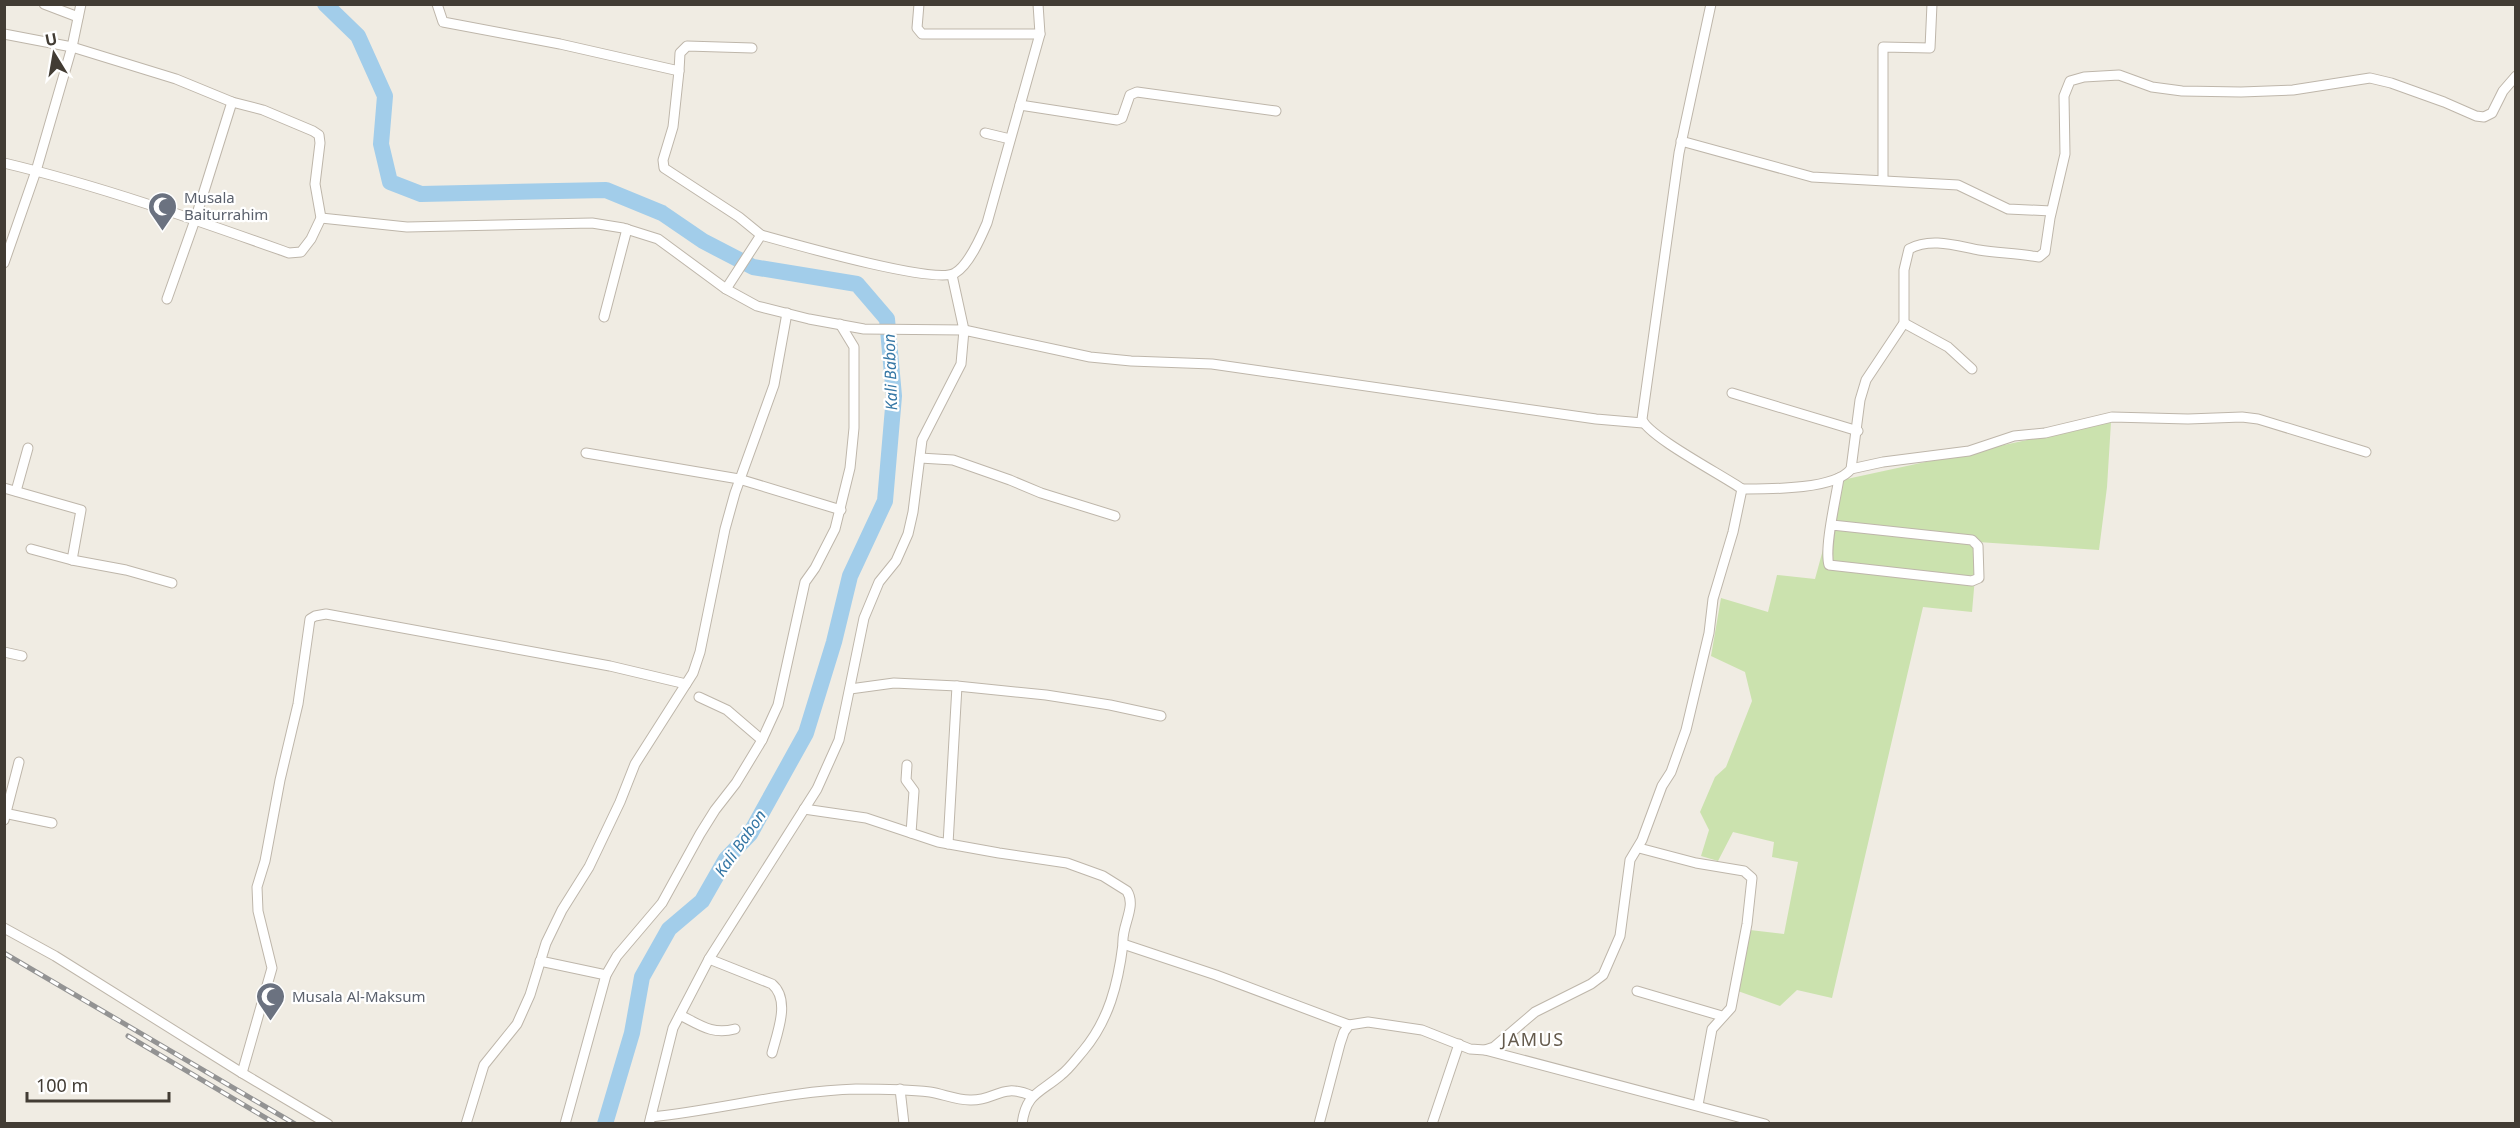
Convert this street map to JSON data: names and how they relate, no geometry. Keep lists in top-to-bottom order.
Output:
{
  "districts": ["JAMUS"],
  "water": ["Kali Babon"],
  "places": {
    "mosque": ["Musala Baiturrahim", "Musala Al-Maksum"]
  },
  "scale_bar": "100 m",
  "north": "top"
}
